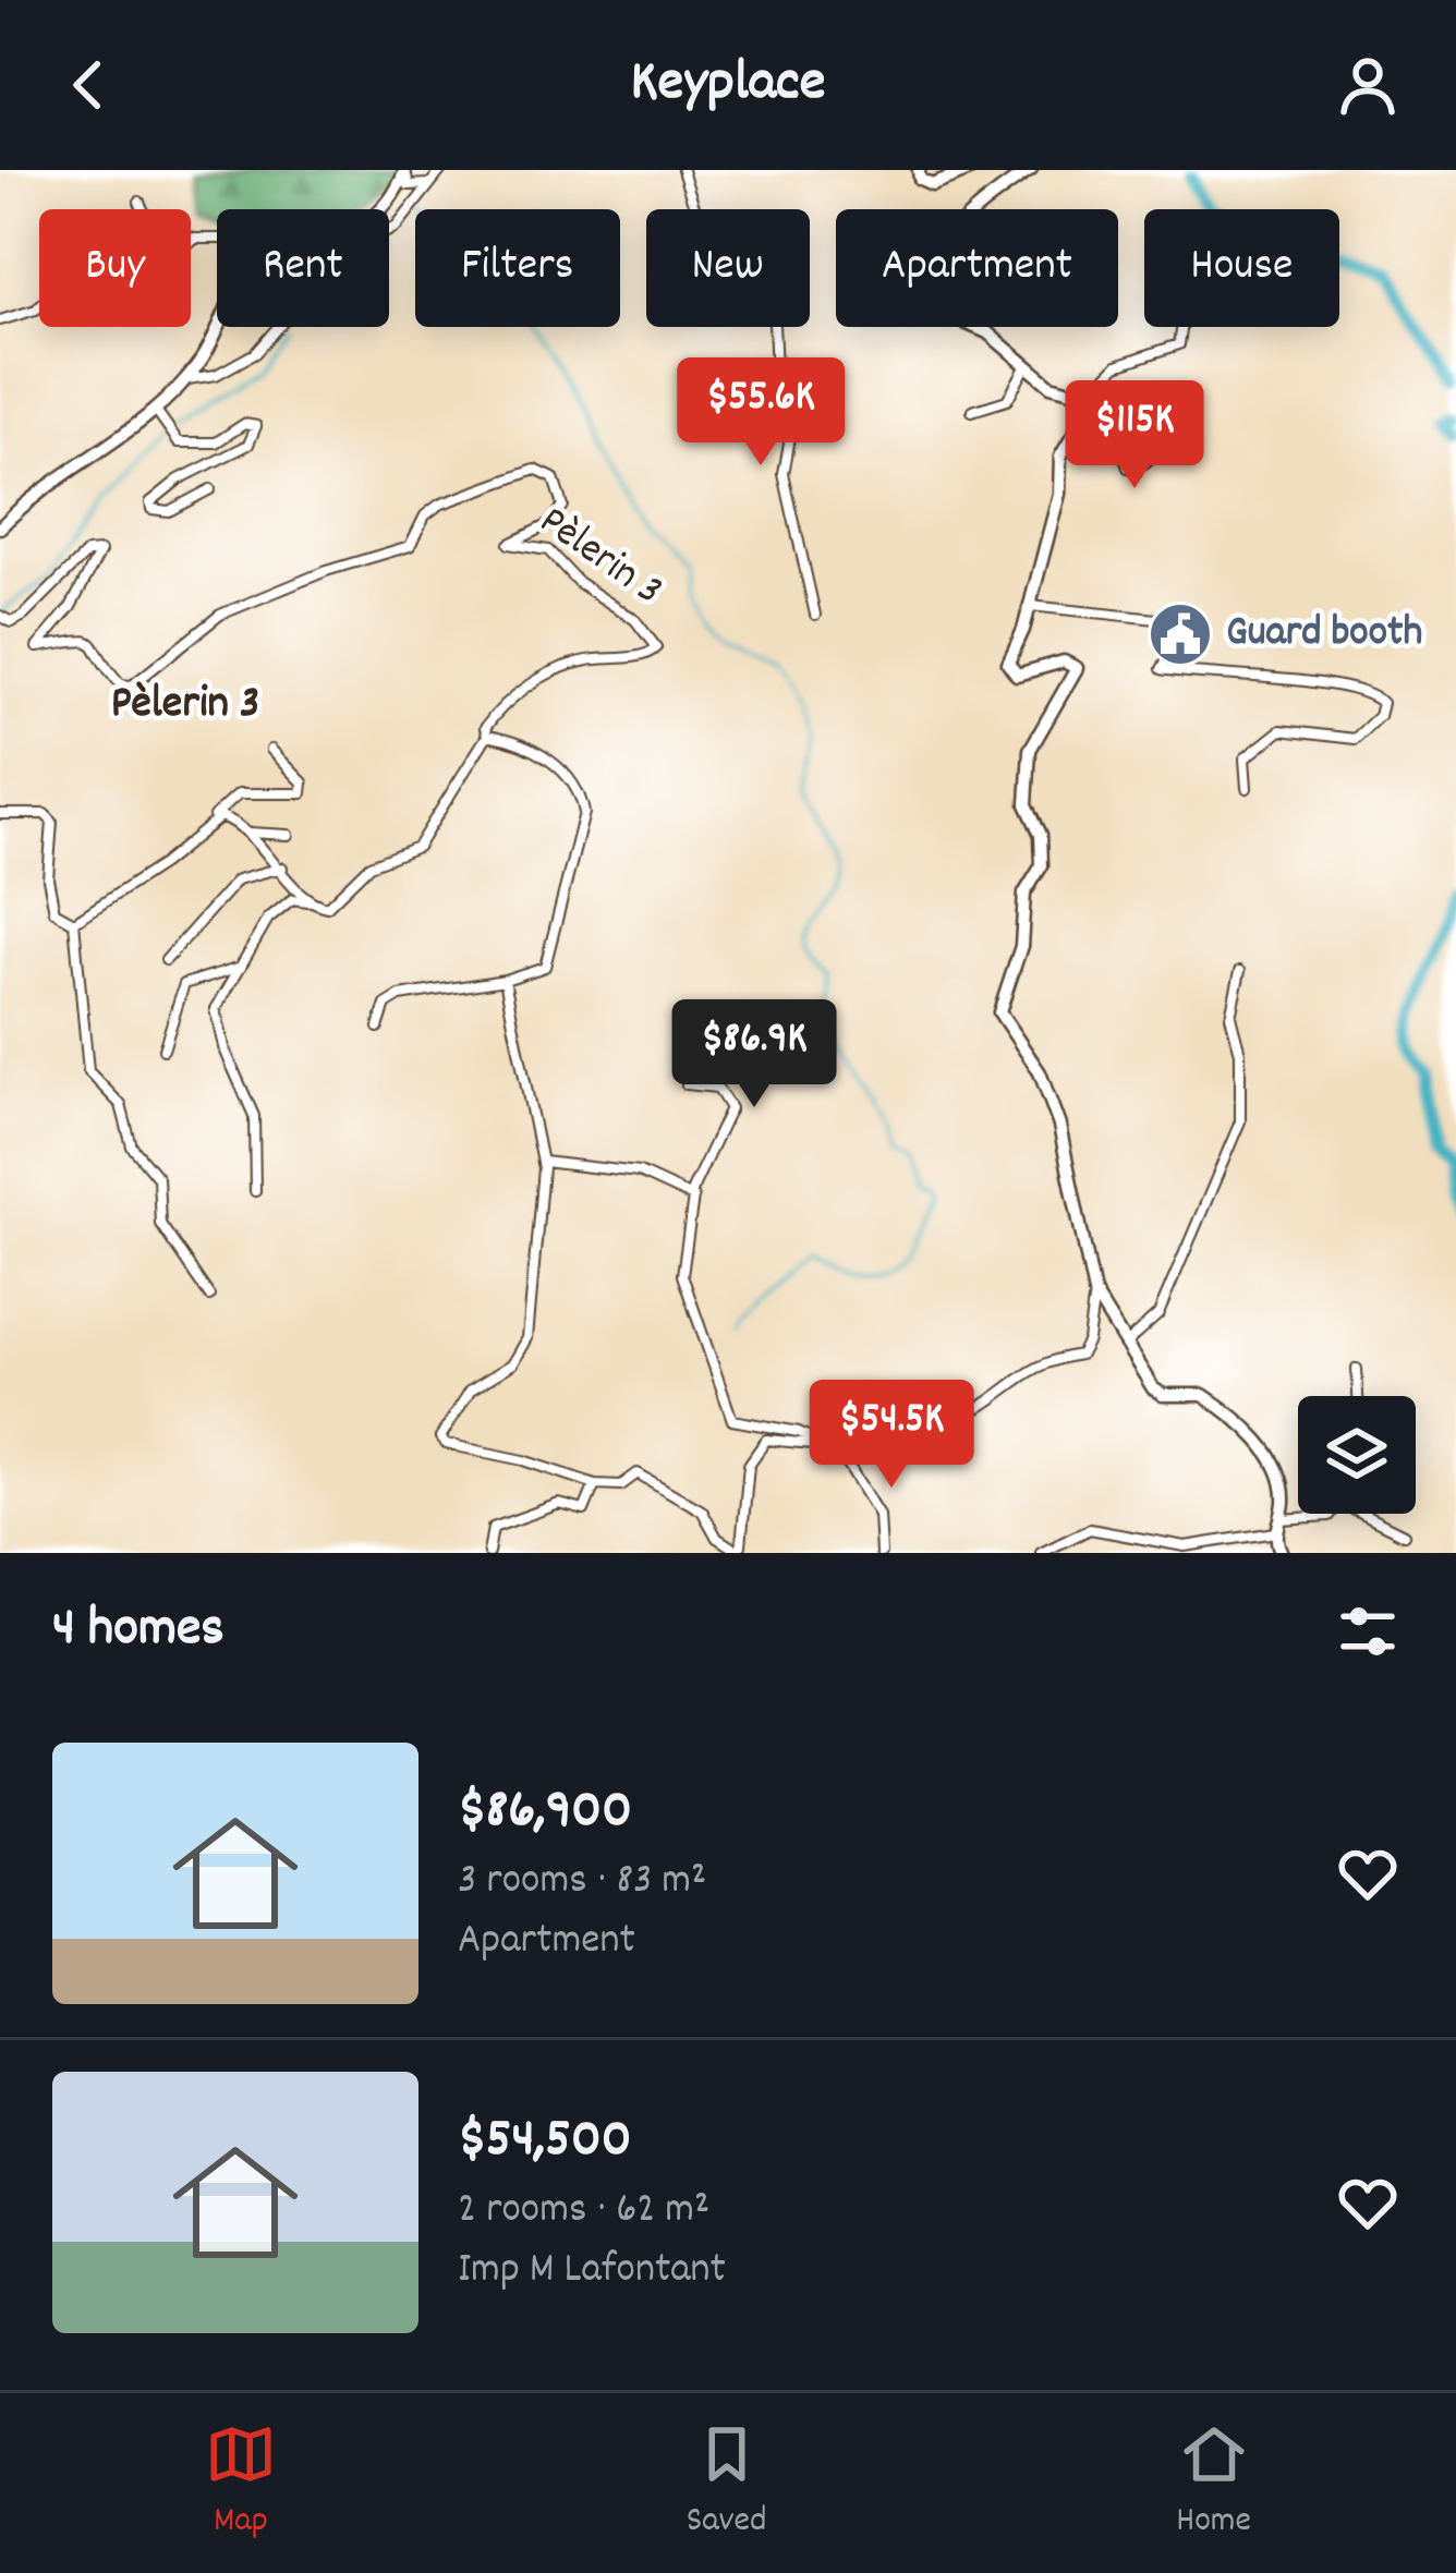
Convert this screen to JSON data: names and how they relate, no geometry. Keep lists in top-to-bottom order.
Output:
{
  "streets": {
    "street": ["Pèlerin 3"]
  },
  "districts": ["Pèlerin 3"],
  "places": {
    "public building": ["Guard booth"]
  },
  "page": {
    "header": "Keyplace",
    "chip": [
      "Buy",
      "Rent",
      "Filters",
      "New",
      "Apartment",
      "House"
    ],
    "price": [
      "$55.6K",
      "$115K",
      "$86.9K",
      "$54.5K"
    ],
    "heading": "4 homes",
    "list": [
      {
        "name": "$86,900",
        "note": "3 rooms · 83 m² · Apartment"
      },
      {
        "name": "$54,500",
        "note": "2 rooms · 62 m² · Imp M Lafontant"
      }
    ],
    "tabs": ["Map", "Saved", "Home"]
  }
}
